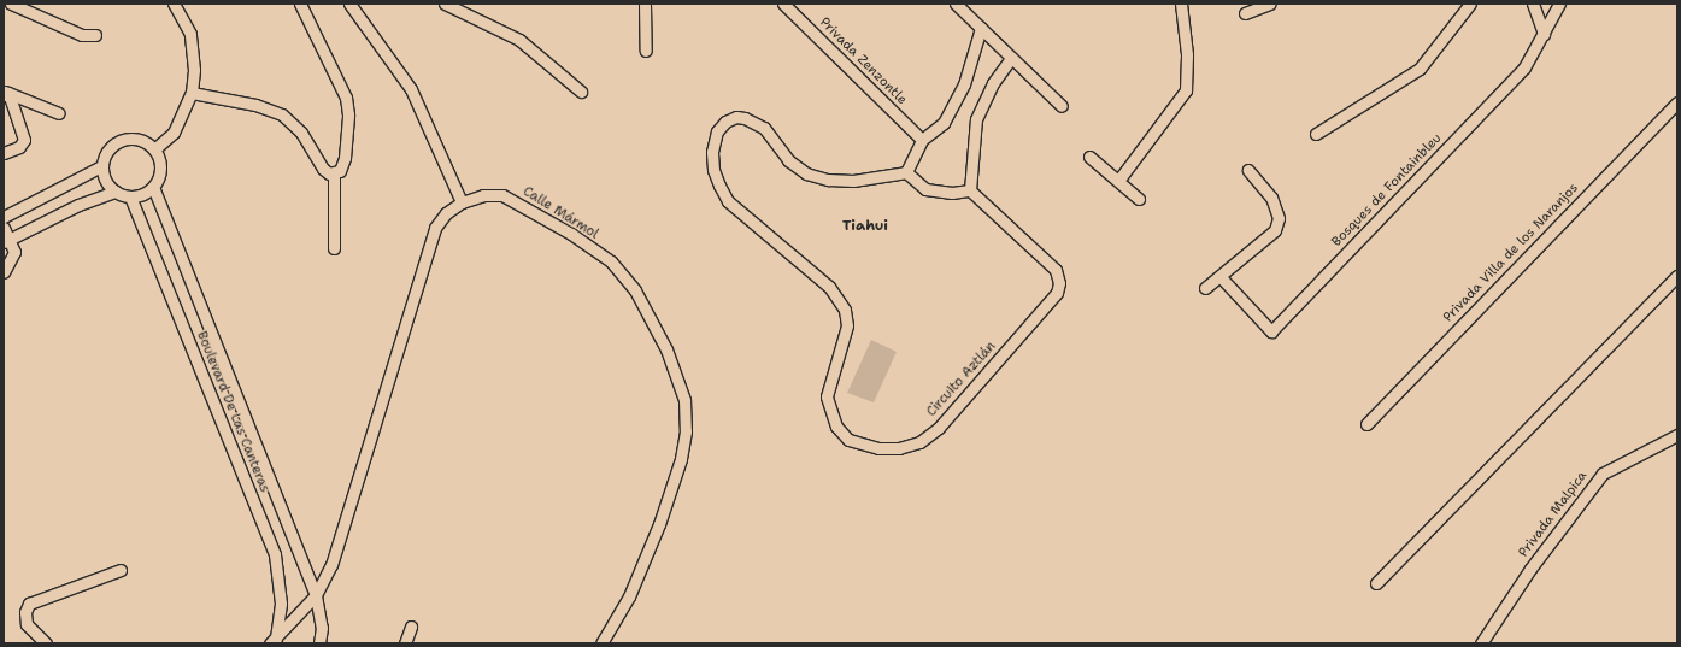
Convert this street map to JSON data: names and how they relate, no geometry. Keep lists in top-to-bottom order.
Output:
{
  "streets": {
    "street": [
      "Privada Zenzontle",
      "Bosques de Fontainbleu",
      "Calle Mármol",
      "Privada Villa de los Naranjos",
      "Circuito Aztlán",
      "Boulevard De Las Canteras",
      "Privada Malpica"
    ]
  },
  "crossings": [
    ["Calle Mármol", "Boulevard De Las Canteras"]
  ],
  "districts": ["Tiahui"]
}
